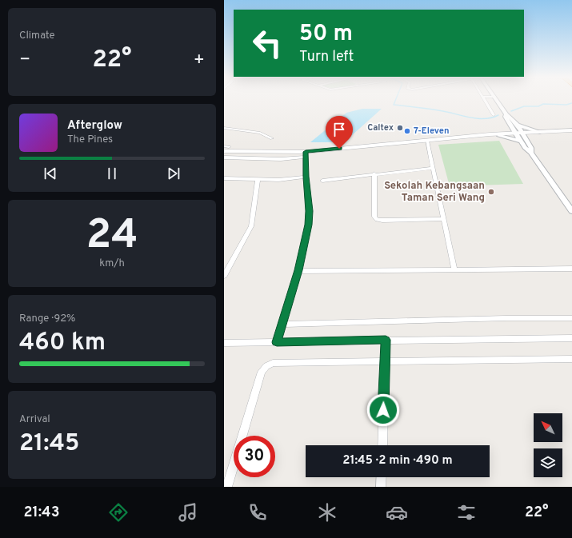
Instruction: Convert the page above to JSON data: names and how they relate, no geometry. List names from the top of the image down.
{
  "places": ["Caltex", "7-Eleven", "Sekolah Kebangsaan Taman Seri Wang"],
  "north": "top left",
  "page": {
    "tile": [
      "Climate",
      ["24", "km/h"],
      ["Range · 92%", "460 km"],
      ["Arrival", "21:45"]
    ],
    "turn": ["50 m", "Turn left"],
    "heat": ["−", "22°", "+"],
    "song": ["Afterglow", "The Pines"],
    "limit": "30",
    "trip": "21:45 · 2 min · 490 m",
    "tabs": ["21:43", "22°"]
  }
}
